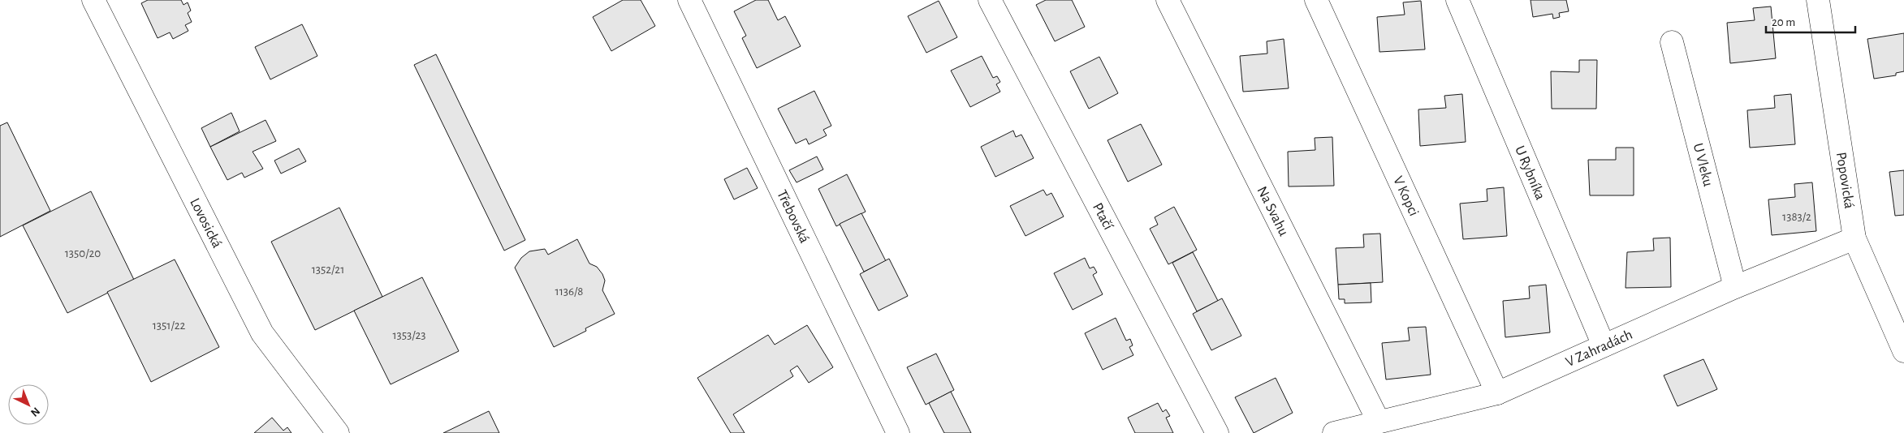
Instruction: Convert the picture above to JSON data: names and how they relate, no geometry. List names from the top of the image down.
{
  "streets": {
    "street": [
      "U Vleku",
      "U Rybníka",
      "Popovická",
      "V Kopci",
      "Na Svahu",
      "Třebovská",
      "Ptačí",
      "Lovosická",
      "V Zahradách"
    ]
  },
  "crossings": [
    ["U Vleku", "V Zahradách"],
    ["U Rybníka", "V Zahradách"],
    ["Popovická", "V Zahradách"],
    ["V Kopci", "V Zahradách"],
    ["Na Svahu", "V Zahradách"]
  ],
  "house_numbers": [
    "1383/2",
    "1350/20",
    "1352/21",
    "1136/8",
    "1351/22",
    "1353/23"
  ],
  "scale_bar": "20 m",
  "north": "bottom right"
}
